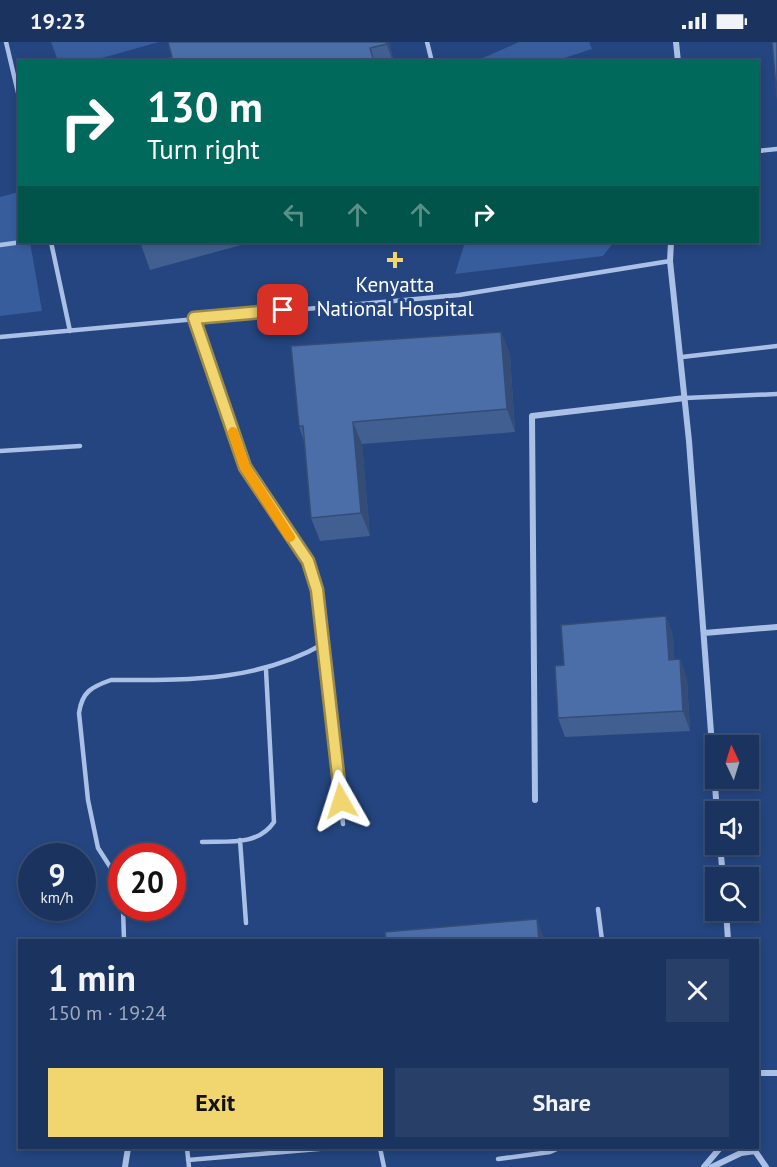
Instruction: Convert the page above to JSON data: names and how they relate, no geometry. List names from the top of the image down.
{
  "places": {
    "health": ["Kenyatta National Hospital"]
  },
  "north": "top",
  "page": {
    "status": "19:23",
    "turn": ["130 m", "Turn right"],
    "speed": "9 km/h",
    "limit": "20",
    "heading": ["1 min", "150 m · 19:24"],
    "buttons": ["Exit", "Share"]
  }
}
